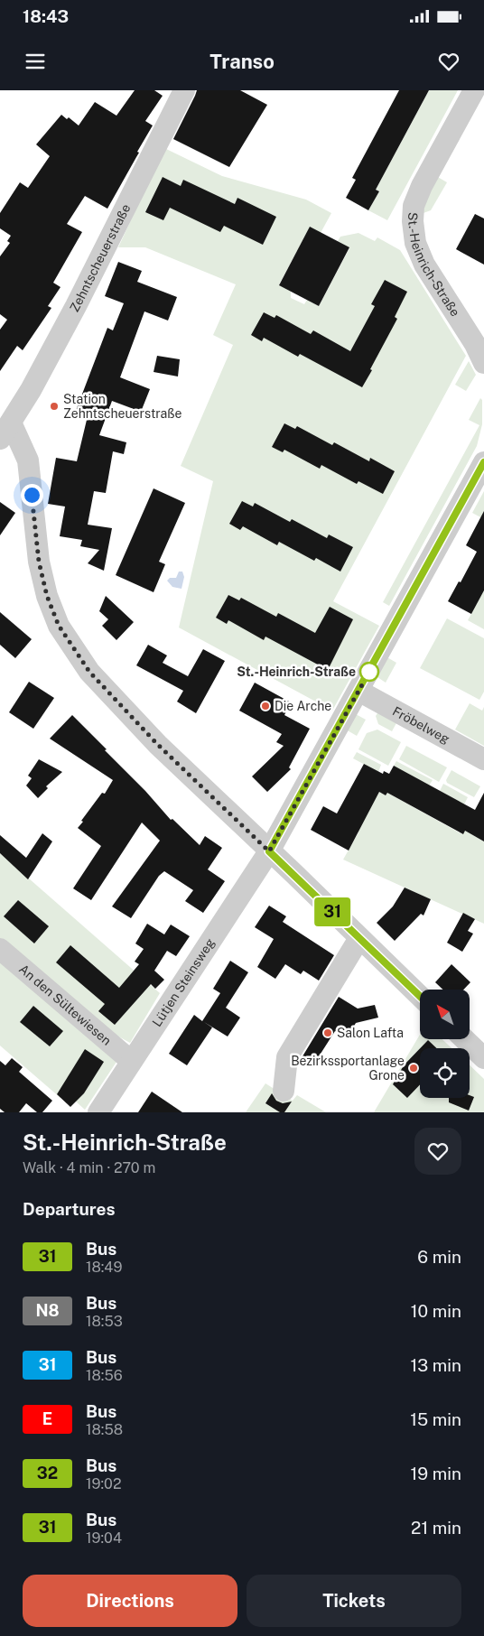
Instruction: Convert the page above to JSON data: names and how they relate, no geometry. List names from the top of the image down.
{
  "streets": {
    "street": [
      "Zehntscheuerstraße",
      "St.-Heinrich-Straße",
      "Fröbelweg",
      "Lütjen Steinsweg",
      "An den Sültewiesen"
    ]
  },
  "crossings": [
    ["Lütjen Steinsweg", "An den Sültewiesen"]
  ],
  "places": [
    "Station Zehntscheuerstraße",
    "St.-Heinrich-Straße",
    "Die Arche",
    "Salon Lafta",
    "Bezirkssportanlage Grone"
  ],
  "lines": ["bus line 31"],
  "north": "top left",
  "page": {
    "status": "18:43",
    "header": "Transo",
    "on_map": "31",
    "heading": [
      ["St.-Heinrich-Straße", "Walk · 4 min · 270 m"],
      "Departures"
    ],
    "list": [
      {
        "mark": "31",
        "name": "Bus",
        "note": "18:49",
        "value": "6 min"
      },
      {
        "mark": "N8",
        "name": "Bus",
        "note": "18:53",
        "value": "10 min"
      },
      {
        "mark": "31",
        "name": "Bus",
        "note": "18:56",
        "value": "13 min"
      },
      {
        "mark": "E",
        "name": "Bus",
        "note": "18:58",
        "value": "15 min"
      },
      {
        "mark": "32",
        "name": "Bus",
        "note": "19:02",
        "value": "19 min"
      },
      {
        "mark": "31",
        "name": "Bus",
        "note": "19:04",
        "value": "21 min"
      }
    ],
    "buttons": ["Directions", "Tickets"]
  }
}
